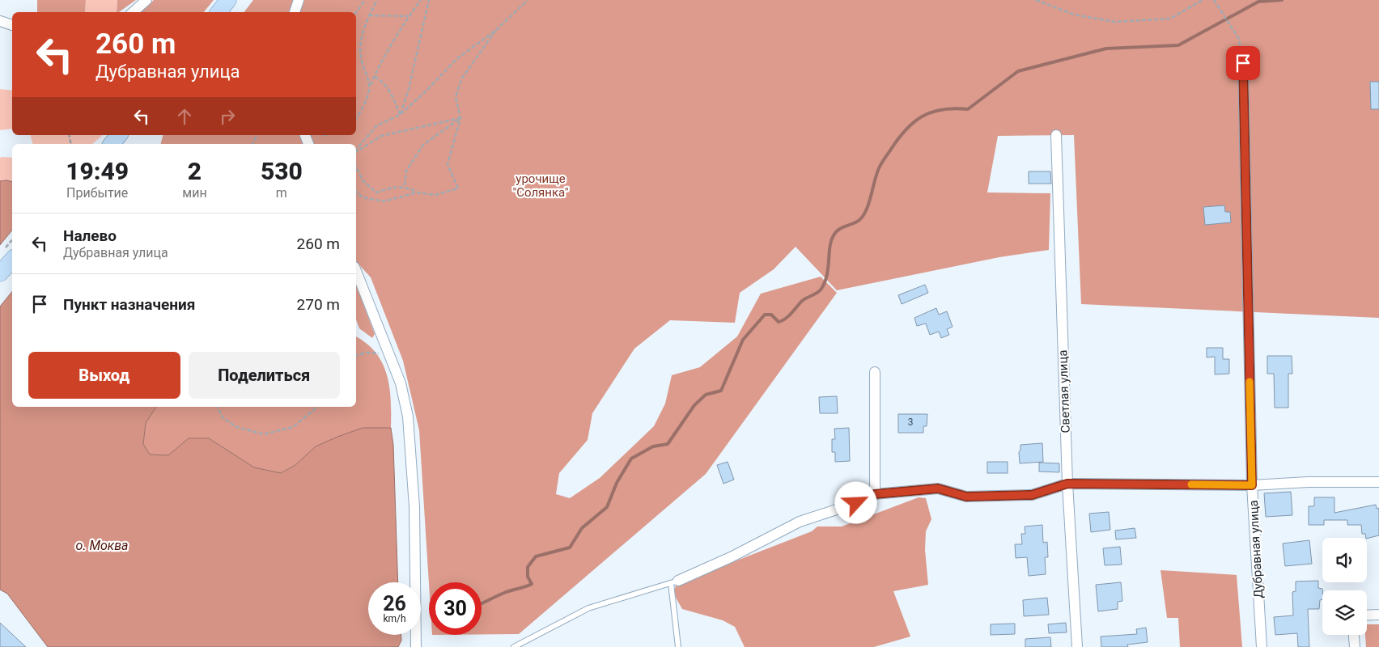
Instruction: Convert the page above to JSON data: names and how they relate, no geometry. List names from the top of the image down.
{
  "streets": {
    "street": ["Светлая улица", "Дубравная улица"]
  },
  "water": ["о. Моква"],
  "parks": ["урочище \"Солянка\""],
  "house_numbers": ["3"],
  "page": {
    "turn": ["260 m", "Дубравная улица"],
    "eta": [
      "19:49",
      "Прибытие",
      "2",
      "мин",
      "530",
      "m"
    ],
    "list": [
      {
        "name": "Налево",
        "note": "Дубравная улица",
        "value": "260 m"
      },
      {
        "name": "Пункт назначения",
        "value": "270 m"
      }
    ],
    "buttons": ["Выход", "Поделиться"],
    "speed": "26 km/h",
    "limit": "30"
  }
}
